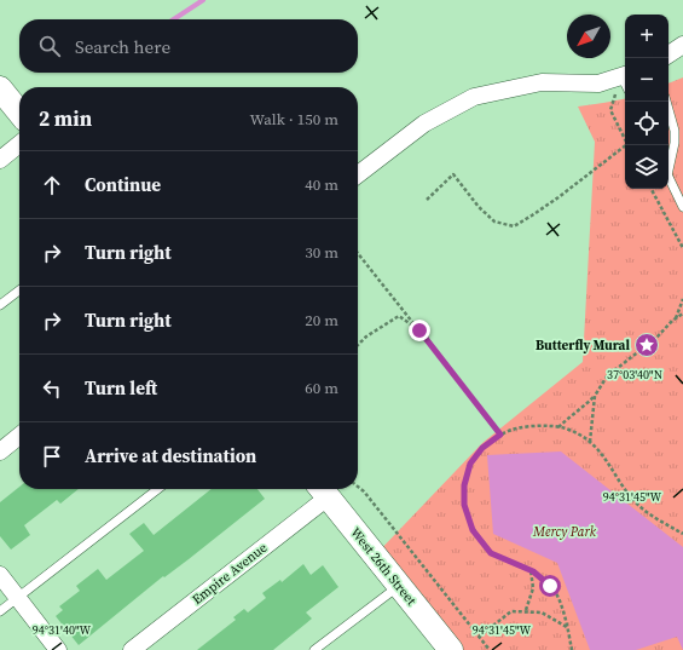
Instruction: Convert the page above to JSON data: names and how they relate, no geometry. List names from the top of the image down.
{
  "streets": {
    "main road": ["West 26th Street"],
    "street": ["Empire Avenue"]
  },
  "crossings": [
    ["West 26th Street", "Empire Avenue"]
  ],
  "parks": ["Mercy Park"],
  "places": {
    "place": ["Butterfly Mural"]
  },
  "north": "bottom left",
  "page": {
    "map_buttons": ["+", "−"],
    "search": "Search here",
    "heading": ["2 min", "Walk · 150 m"],
    "list": [
      ["Continue", "40 m"],
      ["Turn right", "30 m"],
      ["Turn right", "20 m"],
      ["Turn left", "60 m"],
      "Arrive at destination"
    ]
  },
  "coordinates": ["37°03'40\"N", "94°31'45\"W", "94°31'40\"W"]
}
